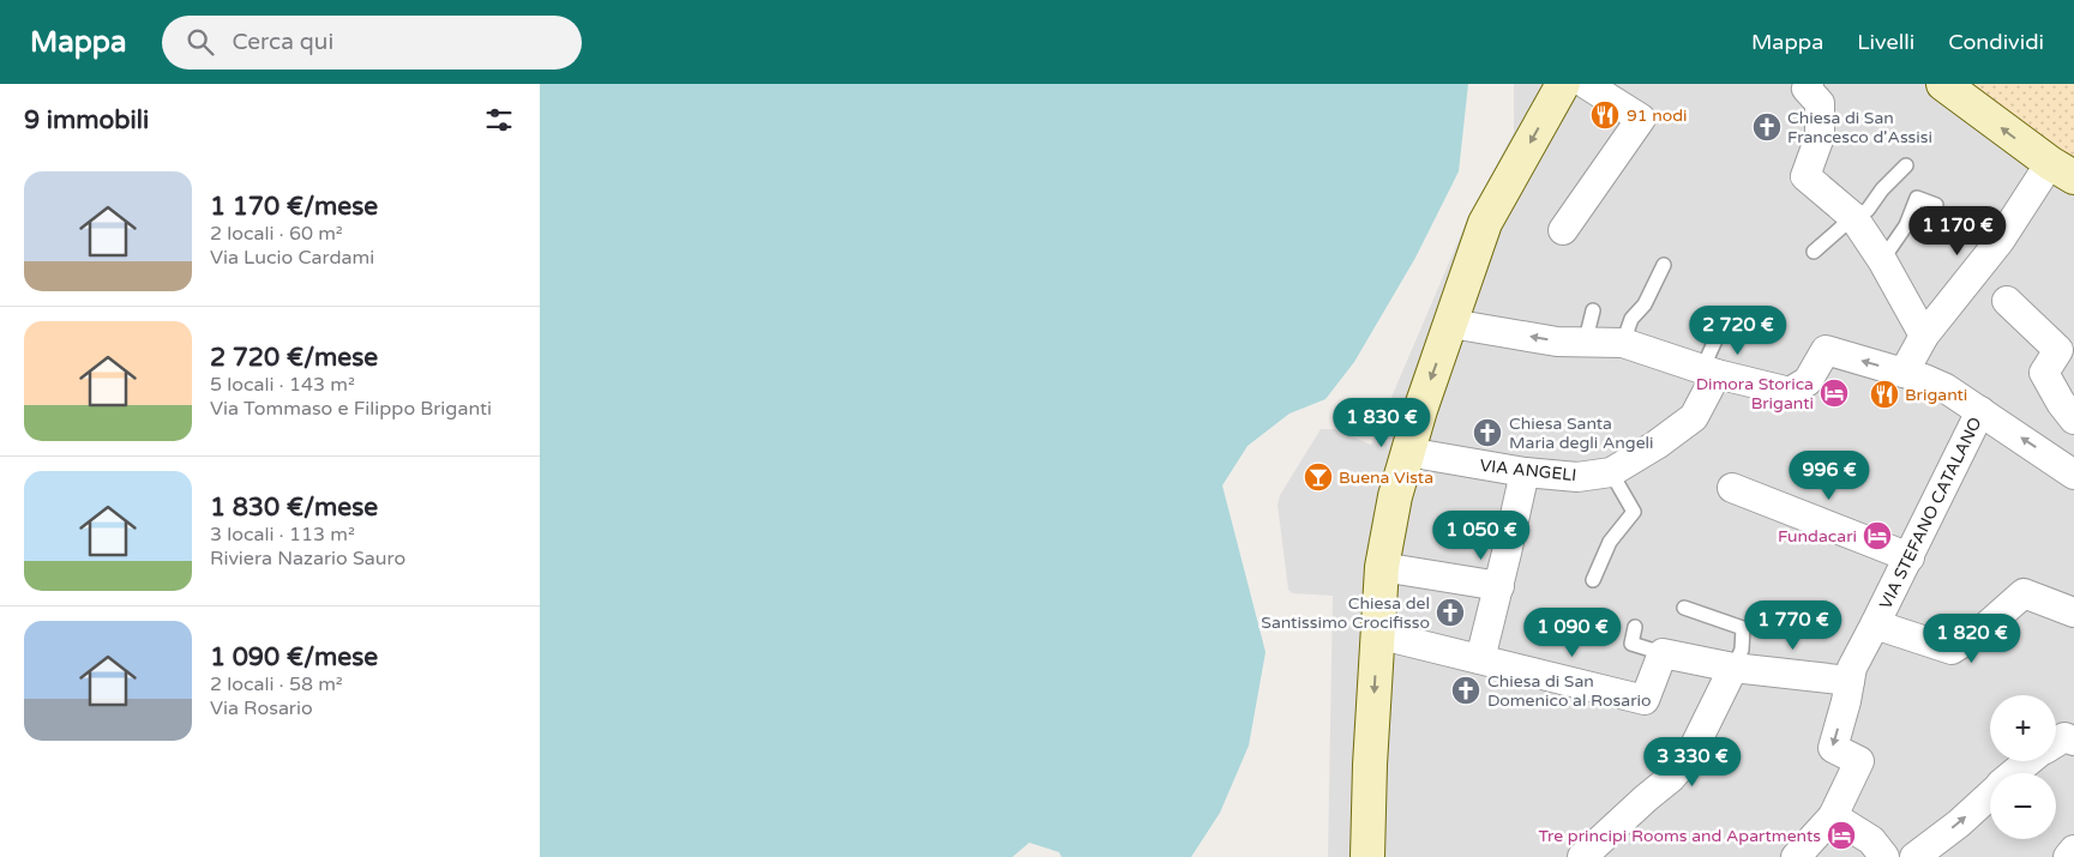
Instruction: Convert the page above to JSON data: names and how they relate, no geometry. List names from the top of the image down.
{
  "streets": {
    "street": ["VIA ANGELI", "VIA STEFANO CATALANO"]
  },
  "places": {
    "restaurant": ["91 nodi", "Briganti"],
    "church": [
      "Chiesa di San Francesco d'Assisi",
      "Chiesa Santa Maria degli Angeli",
      "Chiesa del Santissimo Crocifisso",
      "Chiesa di San Domenico al Rosario"
    ],
    "hotel": ["Dimora Storica Briganti", "Fundacari", "Tre principi Rooms and Apartments"],
    "bar": ["Buena Vista"]
  },
  "page": {
    "header": "Mappa",
    "search": "Cerca qui",
    "nav": ["Mappa", "Livelli", "Condividi"],
    "heading": "9 immobili",
    "list": [
      {
        "name": "1 170 €/mese",
        "note": "2 locali · 60 m² · Via Lucio Cardami"
      },
      {
        "name": "2 720 €/mese",
        "note": "5 locali · 143 m² · Via Tommaso e Filippo Briganti"
      },
      {
        "name": "1 830 €/mese",
        "note": "3 locali · 113 m² · Riviera Nazario Sauro"
      },
      {
        "name": "1 090 €/mese",
        "note": "2 locali · 58 m² · Via Rosario"
      }
    ],
    "price": [
      "1 170 €",
      "2 720 €",
      "1 830 €",
      "996 €",
      "1 050 €",
      "1 770 €",
      "1 090 €",
      "1 820 €",
      "3 330 €"
    ],
    "map_buttons": ["+", "−"]
  }
}
